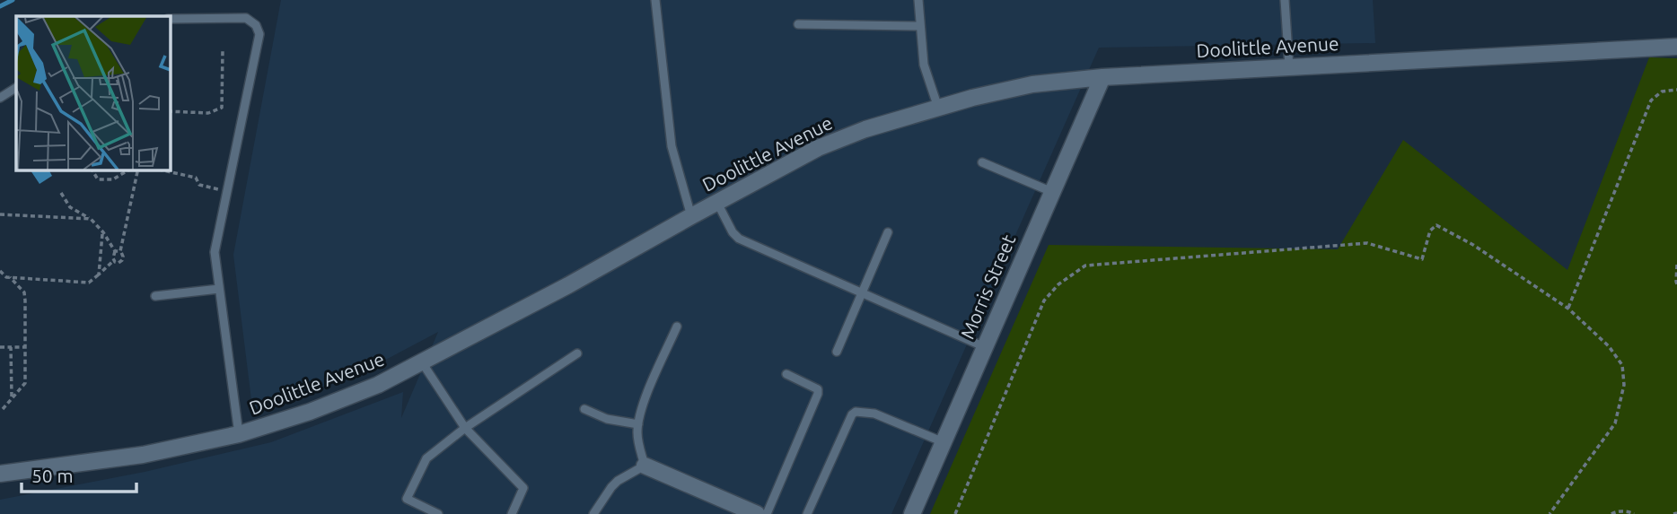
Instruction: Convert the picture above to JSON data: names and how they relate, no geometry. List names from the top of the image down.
{
  "streets": {
    "street": ["Doolittle Avenue", "Morris Street"]
  },
  "crossings": [
    ["Doolittle Avenue", "Morris Street"]
  ],
  "scale_bar": "50 m"
}
